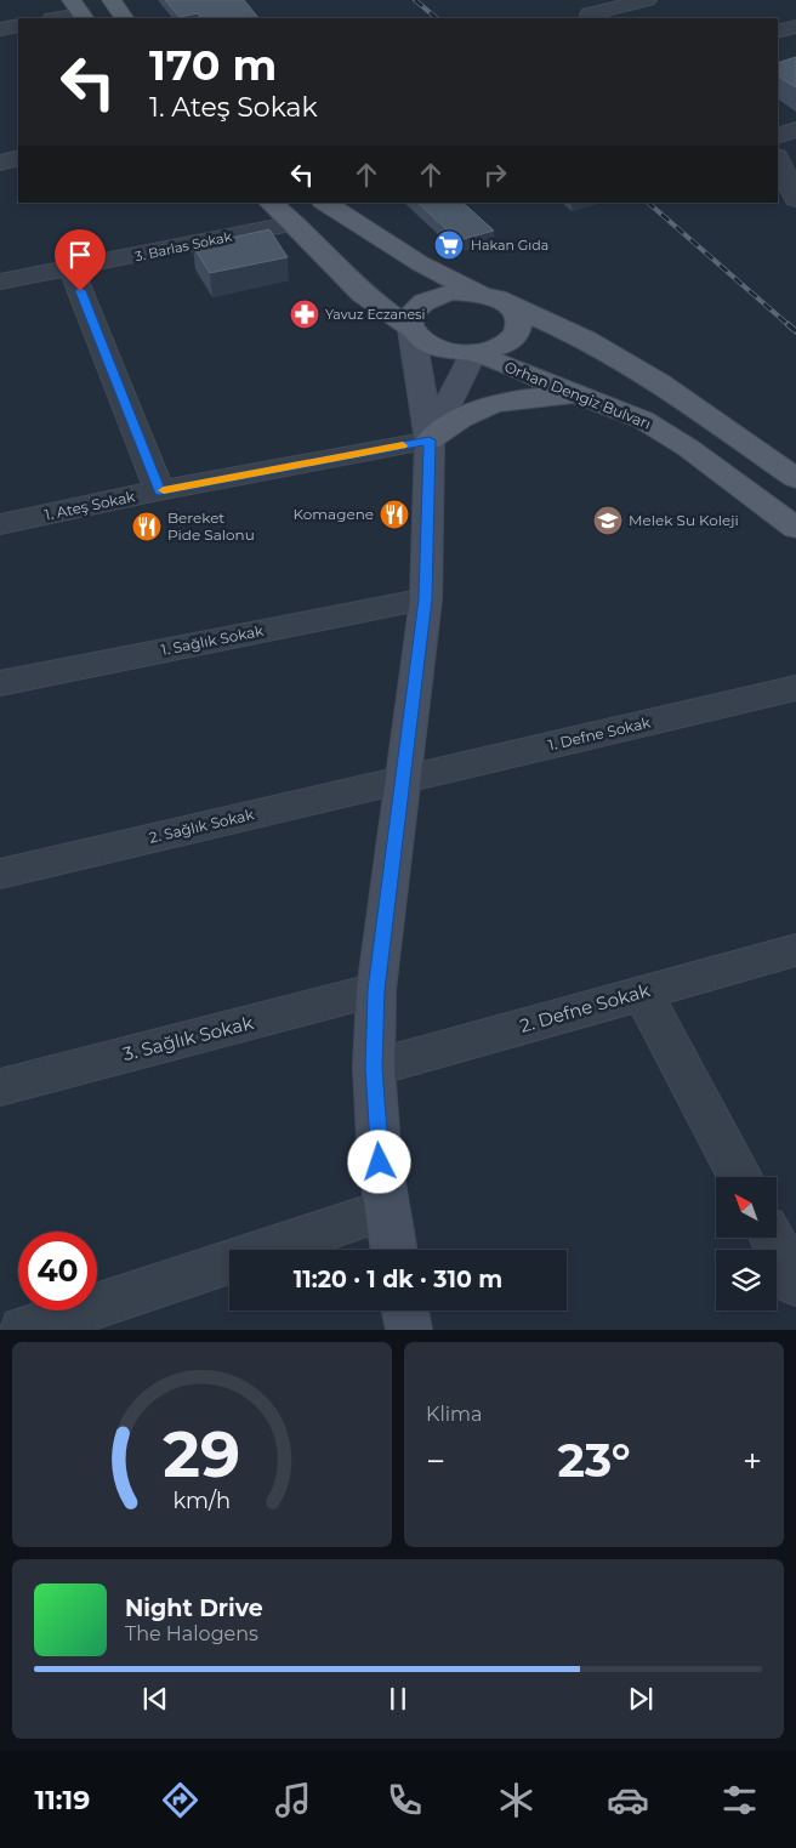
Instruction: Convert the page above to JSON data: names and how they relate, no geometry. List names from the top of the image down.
{
  "streets": {
    "main road": ["Orhan Dengiz Bulvarı"],
    "street": [
      "3. Barlas Sokak",
      "1. Ateş Sokak",
      "1. Sağlık Sokak",
      "1. Defne Sokak",
      "2. Sağlık Sokak",
      "2. Defne Sokak",
      "3. Sağlık Sokak"
    ]
  },
  "crossings": [
    ["3. Barlas Sokak", "Orhan Dengiz Bulvarı"],
    ["1. Defne Sokak", "2. Sağlık Sokak"]
  ],
  "places": {
    "supermarket": ["Hakan Gıda"],
    "pharmacy": ["Yavuz Eczanesi"],
    "restaurant": ["Komagene", "Bereket Pide Salonu"],
    "school or university": ["Melek Su Koleji"]
  },
  "north": "top left",
  "page": {
    "turn": ["170 m", "1. Ateş Sokak"],
    "limit": "40",
    "trip": "11:20 · 1 dk · 310 m",
    "tile": "Klima",
    "heat": ["−", "23°", "+"],
    "song": ["Night Drive", "The Halogens"],
    "tabs": "11:19",
    "gauge": ["29", "km/h"]
  }
}
